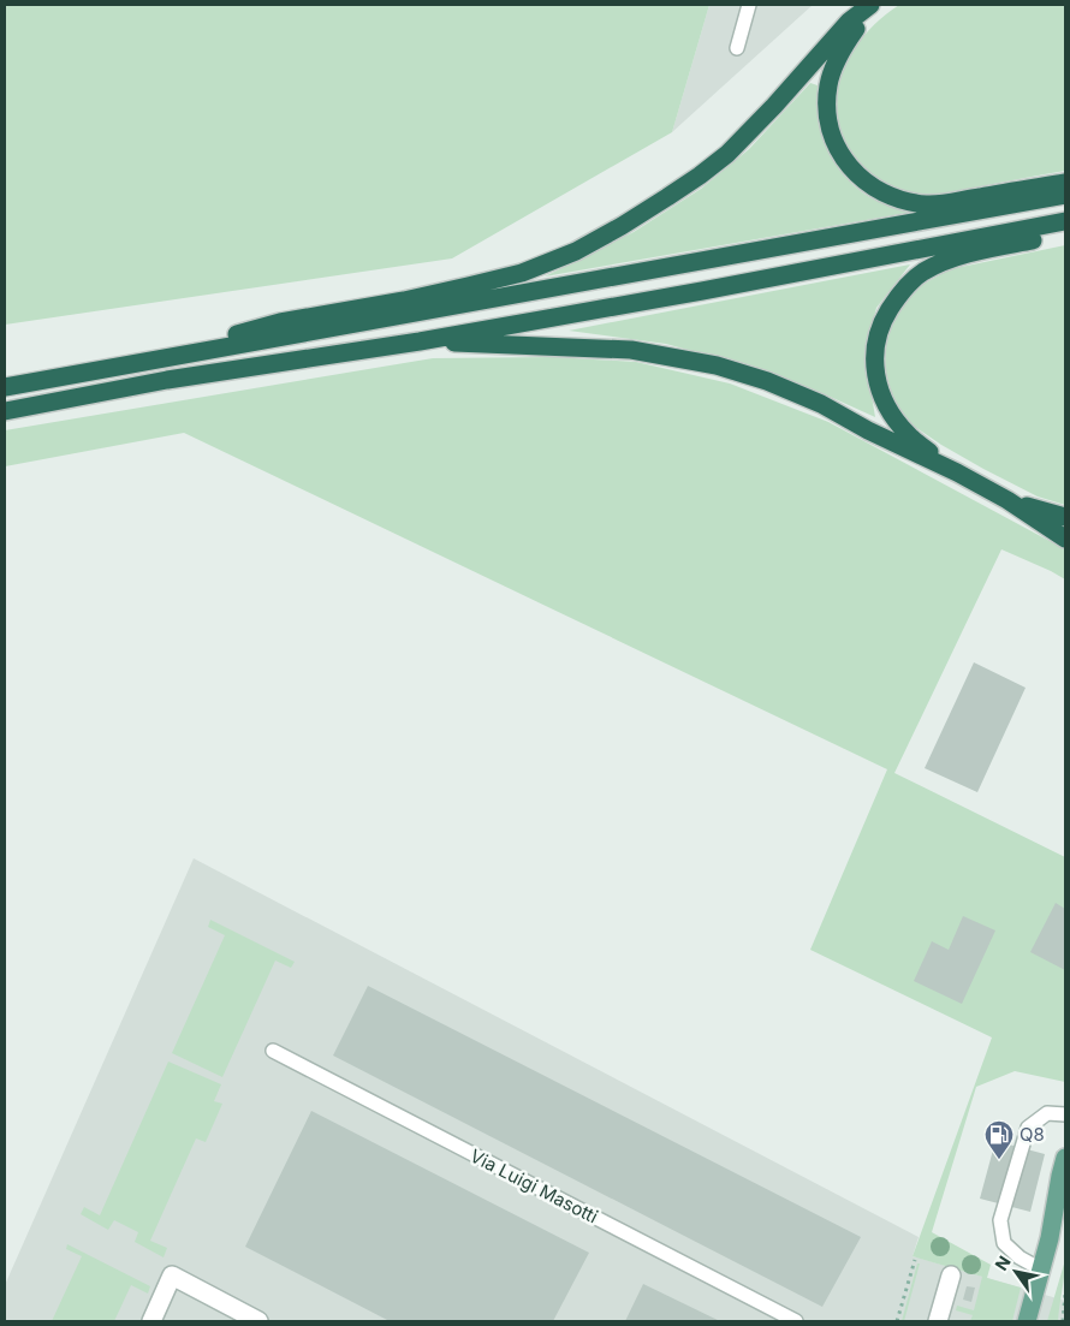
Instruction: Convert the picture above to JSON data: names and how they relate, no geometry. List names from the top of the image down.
{
  "streets": {
    "lane": ["Via Luigi Masotti"]
  },
  "places": {
    "fuel station": ["Q8"]
  },
  "north": "top left"
}
